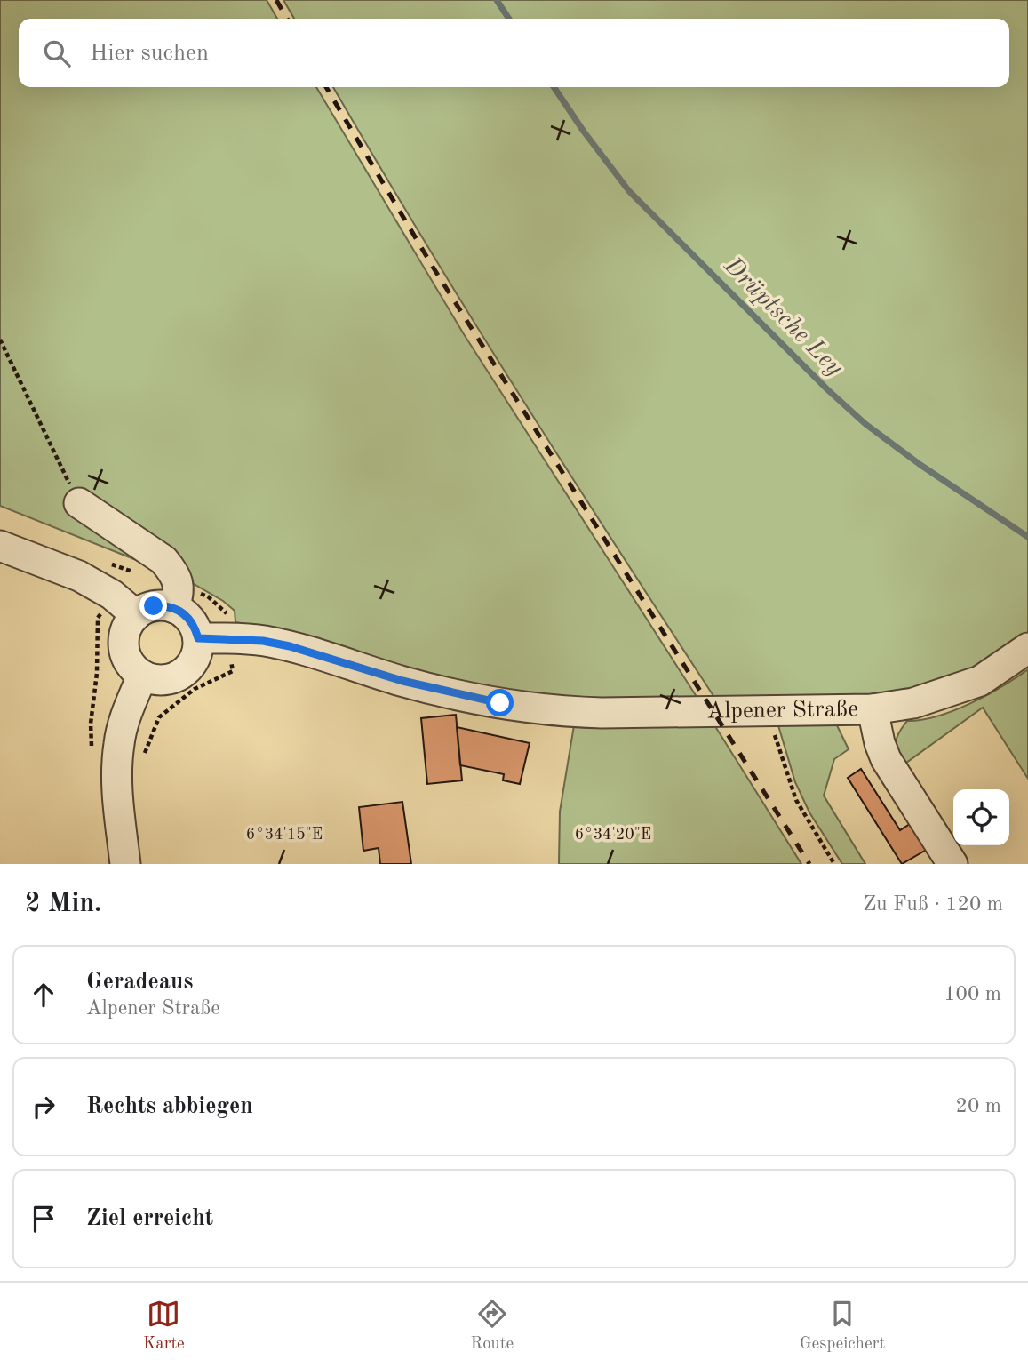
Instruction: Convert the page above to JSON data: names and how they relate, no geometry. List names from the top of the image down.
{
  "streets": {
    "street": ["Alpener Straße"]
  },
  "water": ["Drüptsche Ley"],
  "page": {
    "search": "Hier suchen",
    "heading": ["2 Min.", "Zu Fuß · 120 m"],
    "list": [
      ["Geradeaus", "Alpener Straße", "100 m"],
      ["Rechts abbiegen", "20 m"],
      "Ziel erreicht"
    ],
    "nav": ["Karte", "Route", "Gespeichert"]
  },
  "coordinates": ["6°34'15\"E", "6°34'20\"E"]
}
